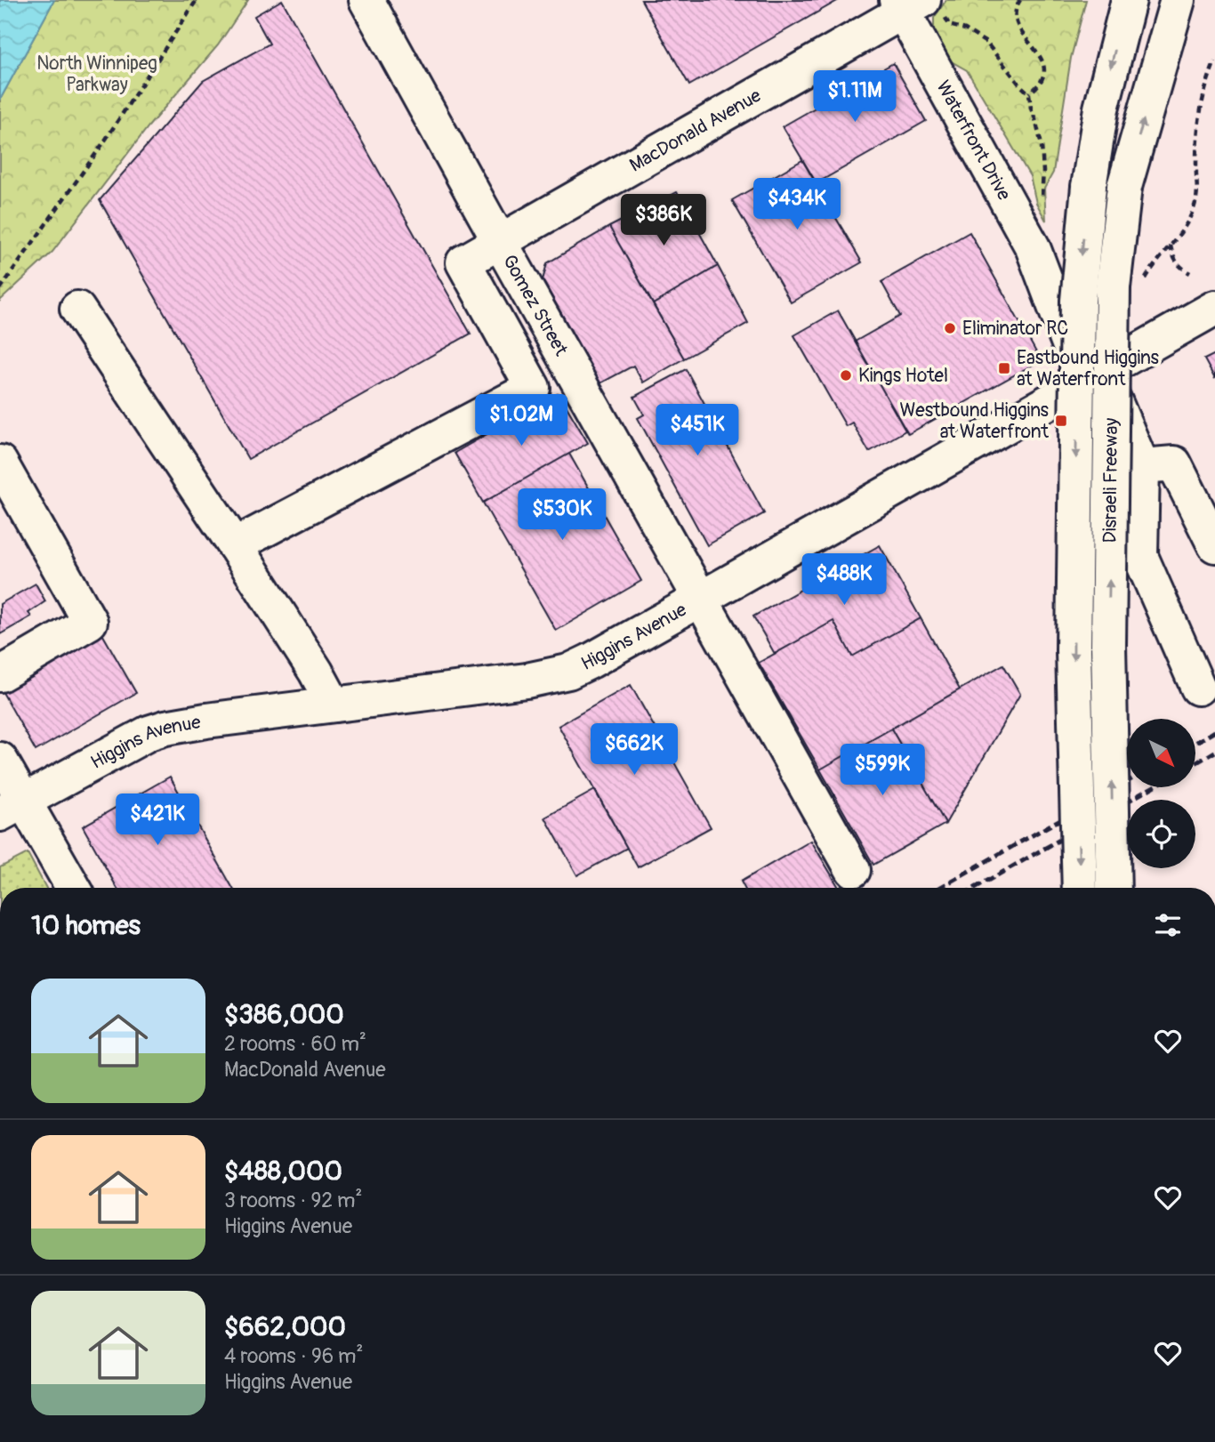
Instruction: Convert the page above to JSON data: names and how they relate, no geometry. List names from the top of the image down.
{
  "streets": {
    "main road": [
      "MacDonald Avenue",
      "Waterfront Drive",
      "Gomez Street",
      "Disraeli Freeway",
      "Higgins Avenue"
    ]
  },
  "crossings": [
    ["MacDonald Avenue", "Waterfront Drive"],
    ["MacDonald Avenue", "Gomez Street"],
    ["Waterfront Drive", "Higgins Avenue"],
    ["Gomez Street", "Higgins Avenue"]
  ],
  "parks": ["North Winnipeg Parkway"],
  "places": {
    "other": ["Eliminator RC", "Kings Hotel"],
    "transit": ["Eastbound Higgins at Waterfront", "Westbound Higgins at Waterfront"]
  },
  "north": "bottom right",
  "page": {
    "price": [
      "$1.11M",
      "$434K",
      "$386K",
      "$1.02M",
      "$451K",
      "$530K",
      "$488K",
      "$662K",
      "$599K",
      "$421K"
    ],
    "heading": "10 homes",
    "list": [
      {
        "name": "$386,000",
        "note": "2 rooms · 60 m² · MacDonald Avenue"
      },
      {
        "name": "$488,000",
        "note": "3 rooms · 92 m² · Higgins Avenue"
      },
      {
        "name": "$662,000",
        "note": "4 rooms · 96 m² · Higgins Avenue"
      }
    ]
  }
}
